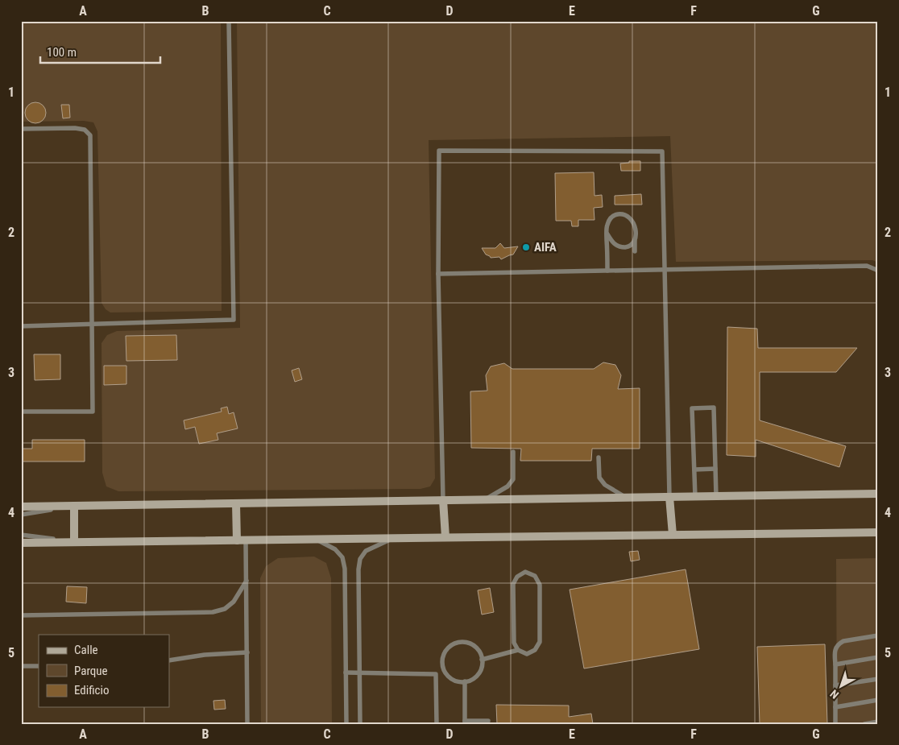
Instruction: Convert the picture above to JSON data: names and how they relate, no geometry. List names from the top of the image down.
{
  "places": ["AIFA"],
  "legend": ["Calle", "Parque", "Edificio"],
  "scale_bar": "100 m",
  "north": "bottom left",
  "grid": {
    "columns": [
      "A",
      "B",
      "C",
      "D",
      "E",
      "F",
      "G"
    ],
    "rows": [
      "1",
      "2",
      "3",
      "4",
      "5"
    ]
  }
}
